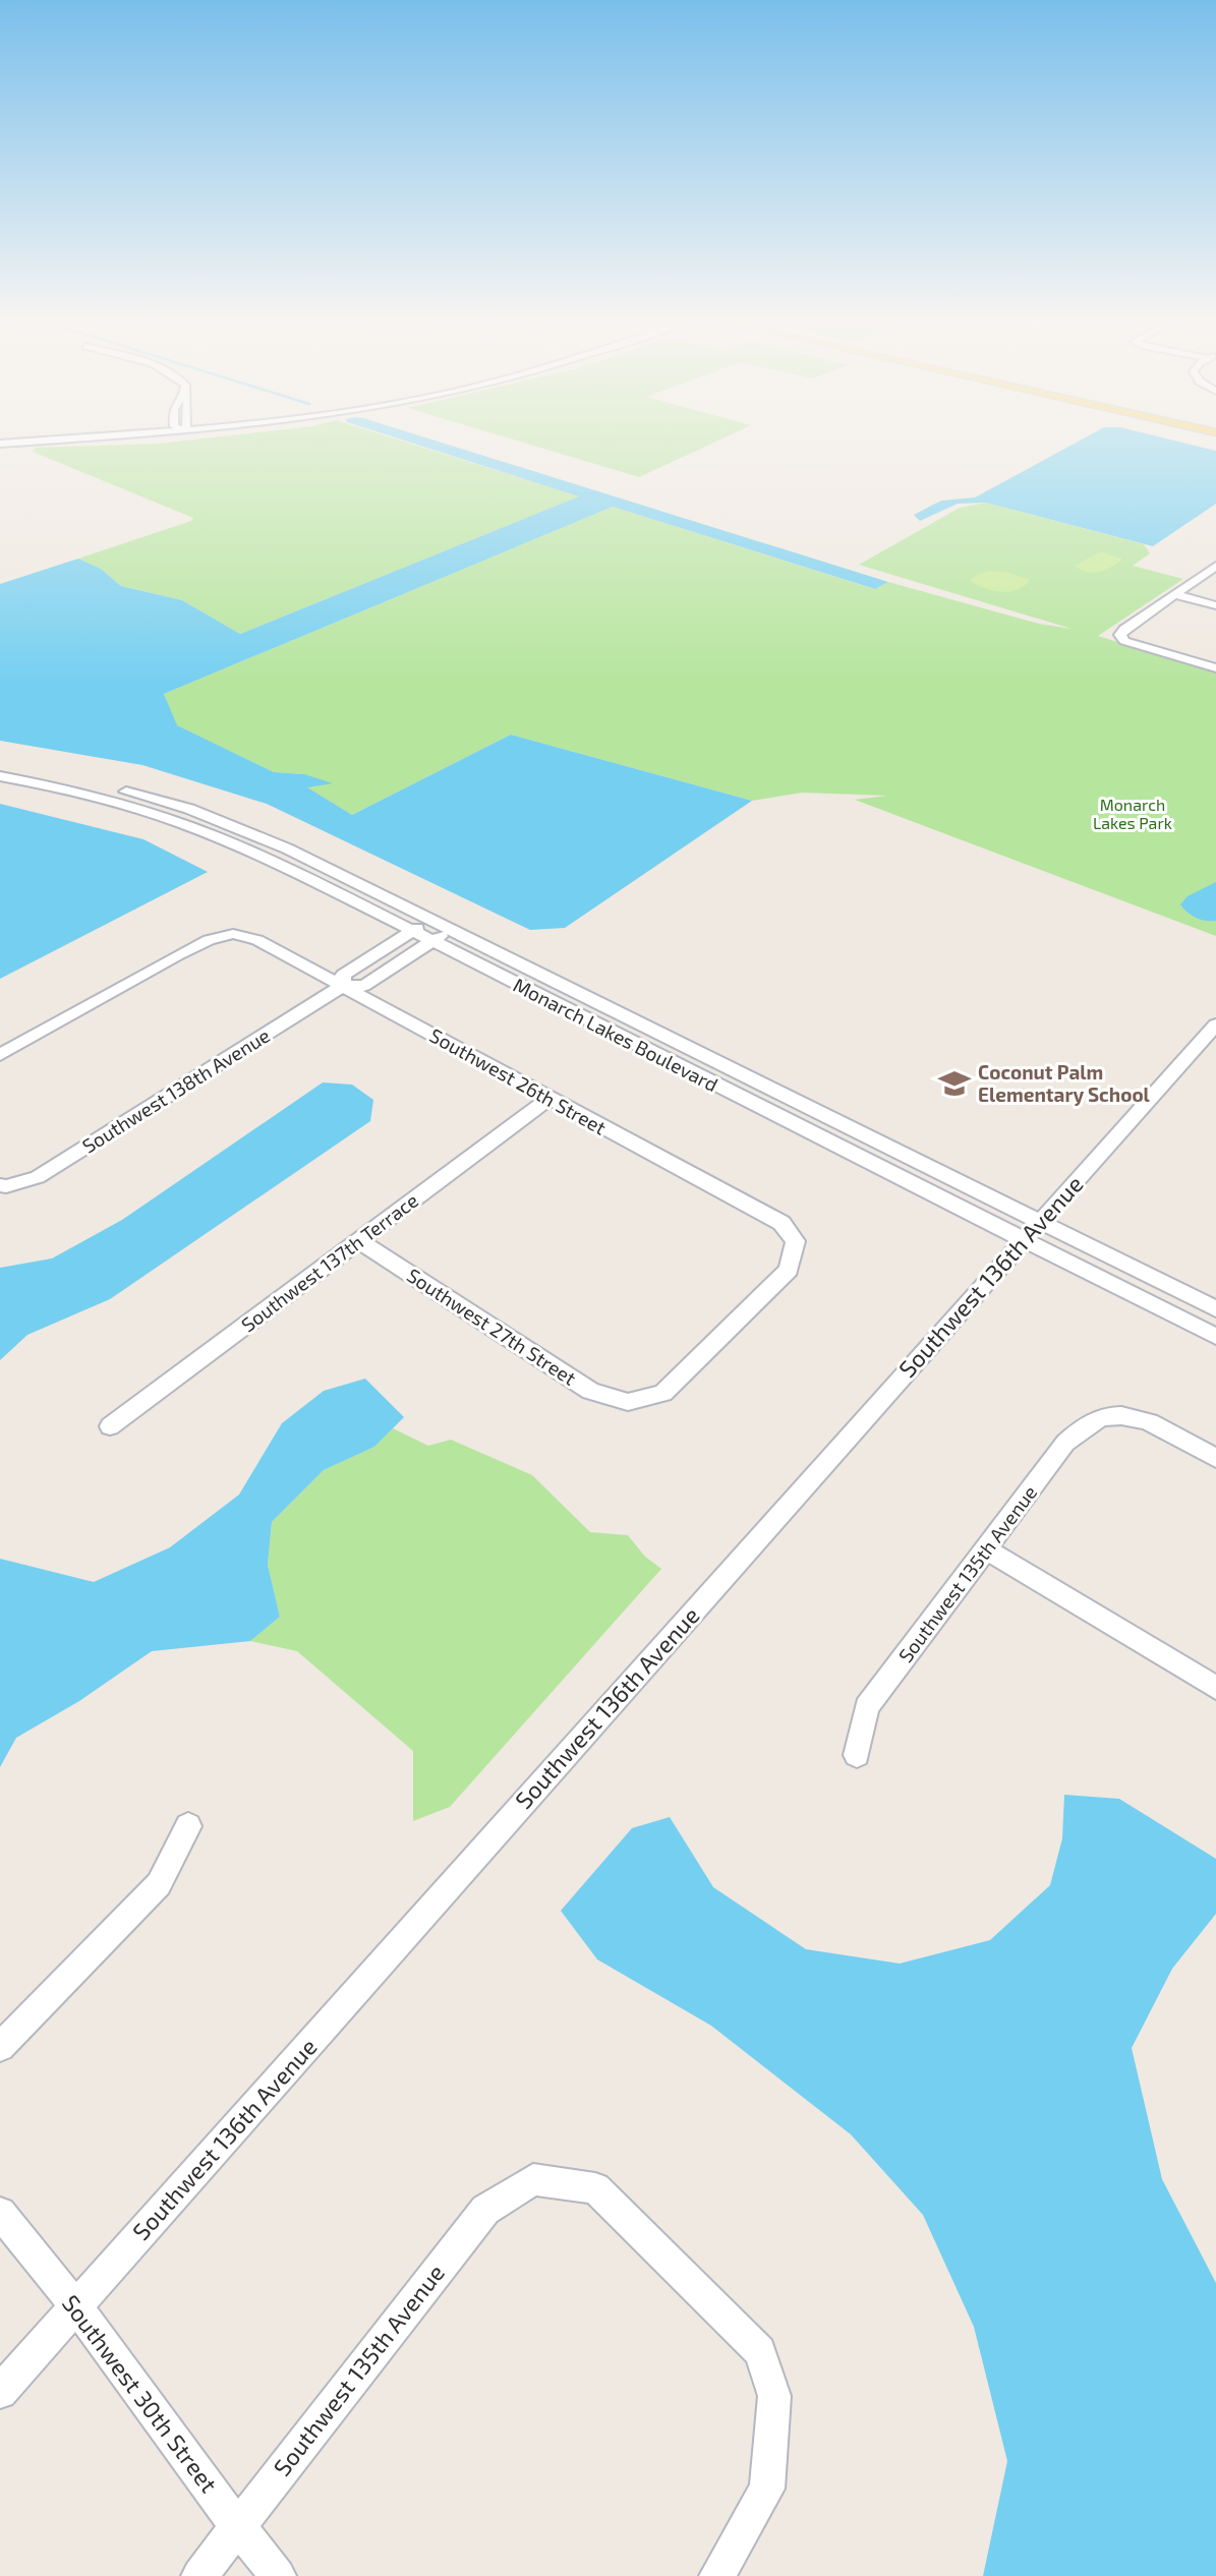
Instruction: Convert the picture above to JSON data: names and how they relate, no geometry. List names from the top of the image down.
{
  "streets": {
    "street": [
      "Monarch Lakes Boulevard",
      "Southwest 26th Street",
      "Southwest 138th Avenue",
      "Southwest 137th Terrace",
      "Southwest 136th Avenue",
      "Southwest 27th Street",
      "Southwest 135th Avenue",
      "Southwest 30th Street"
    ]
  },
  "crossings": [
    ["Monarch Lakes Boulevard", "Southwest 138th Avenue"],
    ["Monarch Lakes Boulevard", "Southwest 136th Avenue"],
    ["Southwest 26th Street", "Southwest 138th Avenue"],
    ["Southwest 26th Street", "Southwest 137th Terrace"],
    ["Southwest 26th Street", "Southwest 27th Street"],
    ["Southwest 137th Terrace", "Southwest 27th Street"],
    ["Southwest 136th Avenue", "Southwest 30th Street"],
    ["Southwest 135th Avenue", "Southwest 30th Street"]
  ],
  "parks": ["Monarch Lakes Park"],
  "places": {
    "school or university": ["Coconut Palm Elementary School"]
  }
}
